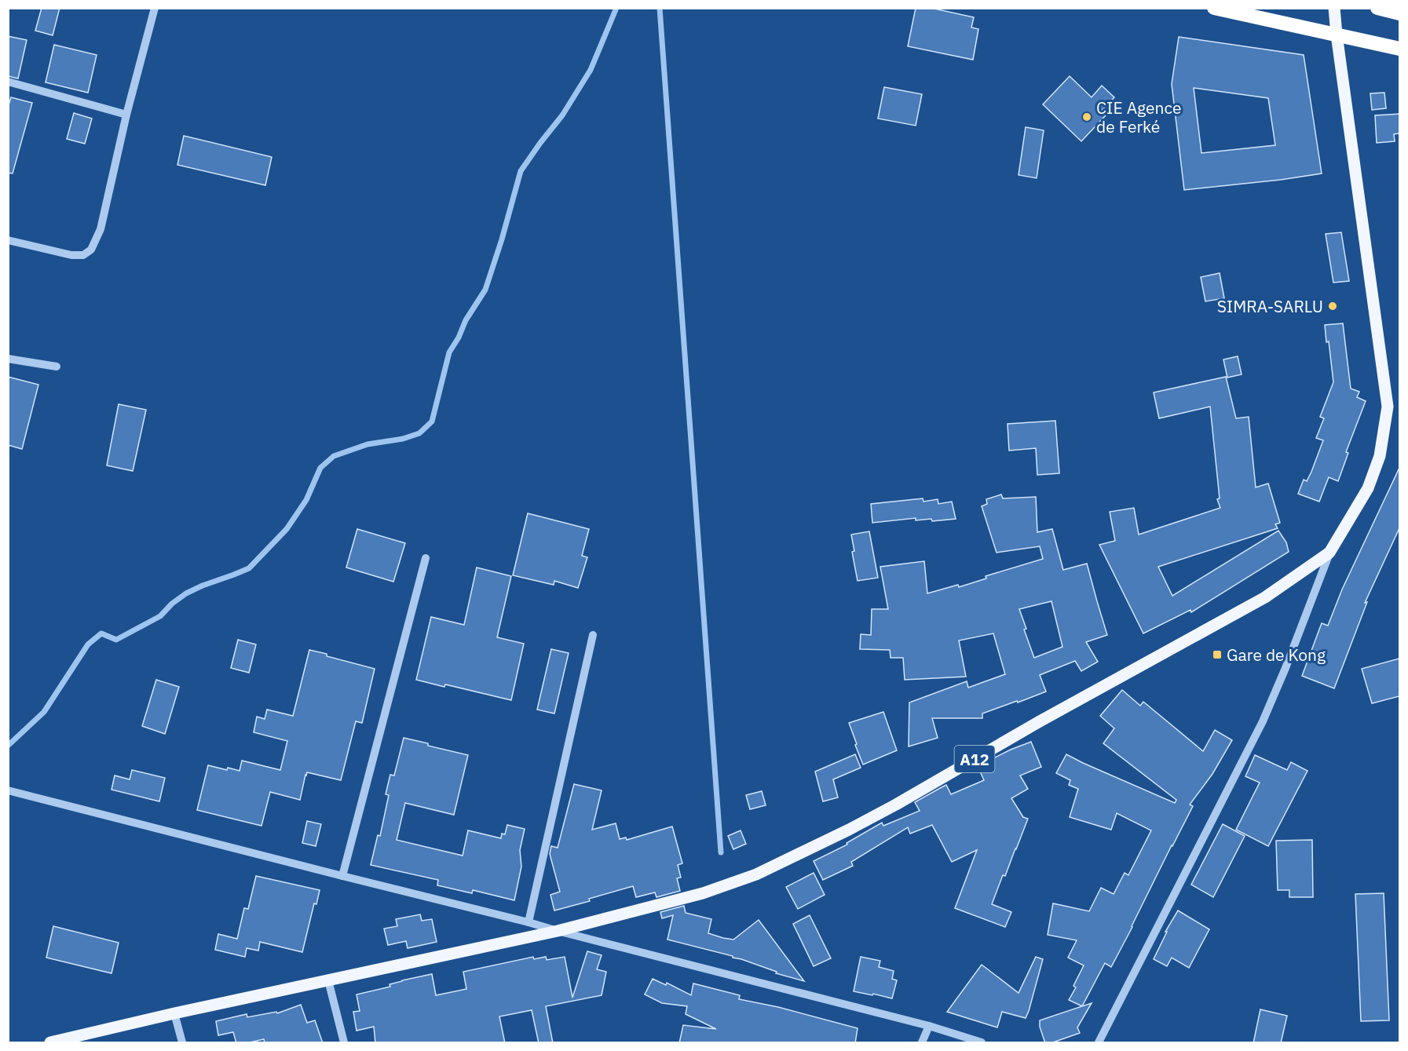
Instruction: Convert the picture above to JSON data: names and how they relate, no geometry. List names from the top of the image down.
{
  "streets": {
    "main road": ["A12"]
  },
  "places": {
    "other": ["CIE Agence de Ferké", "SIMRA-SARLU"],
    "transit": ["Gare de Kong"]
  }
}
